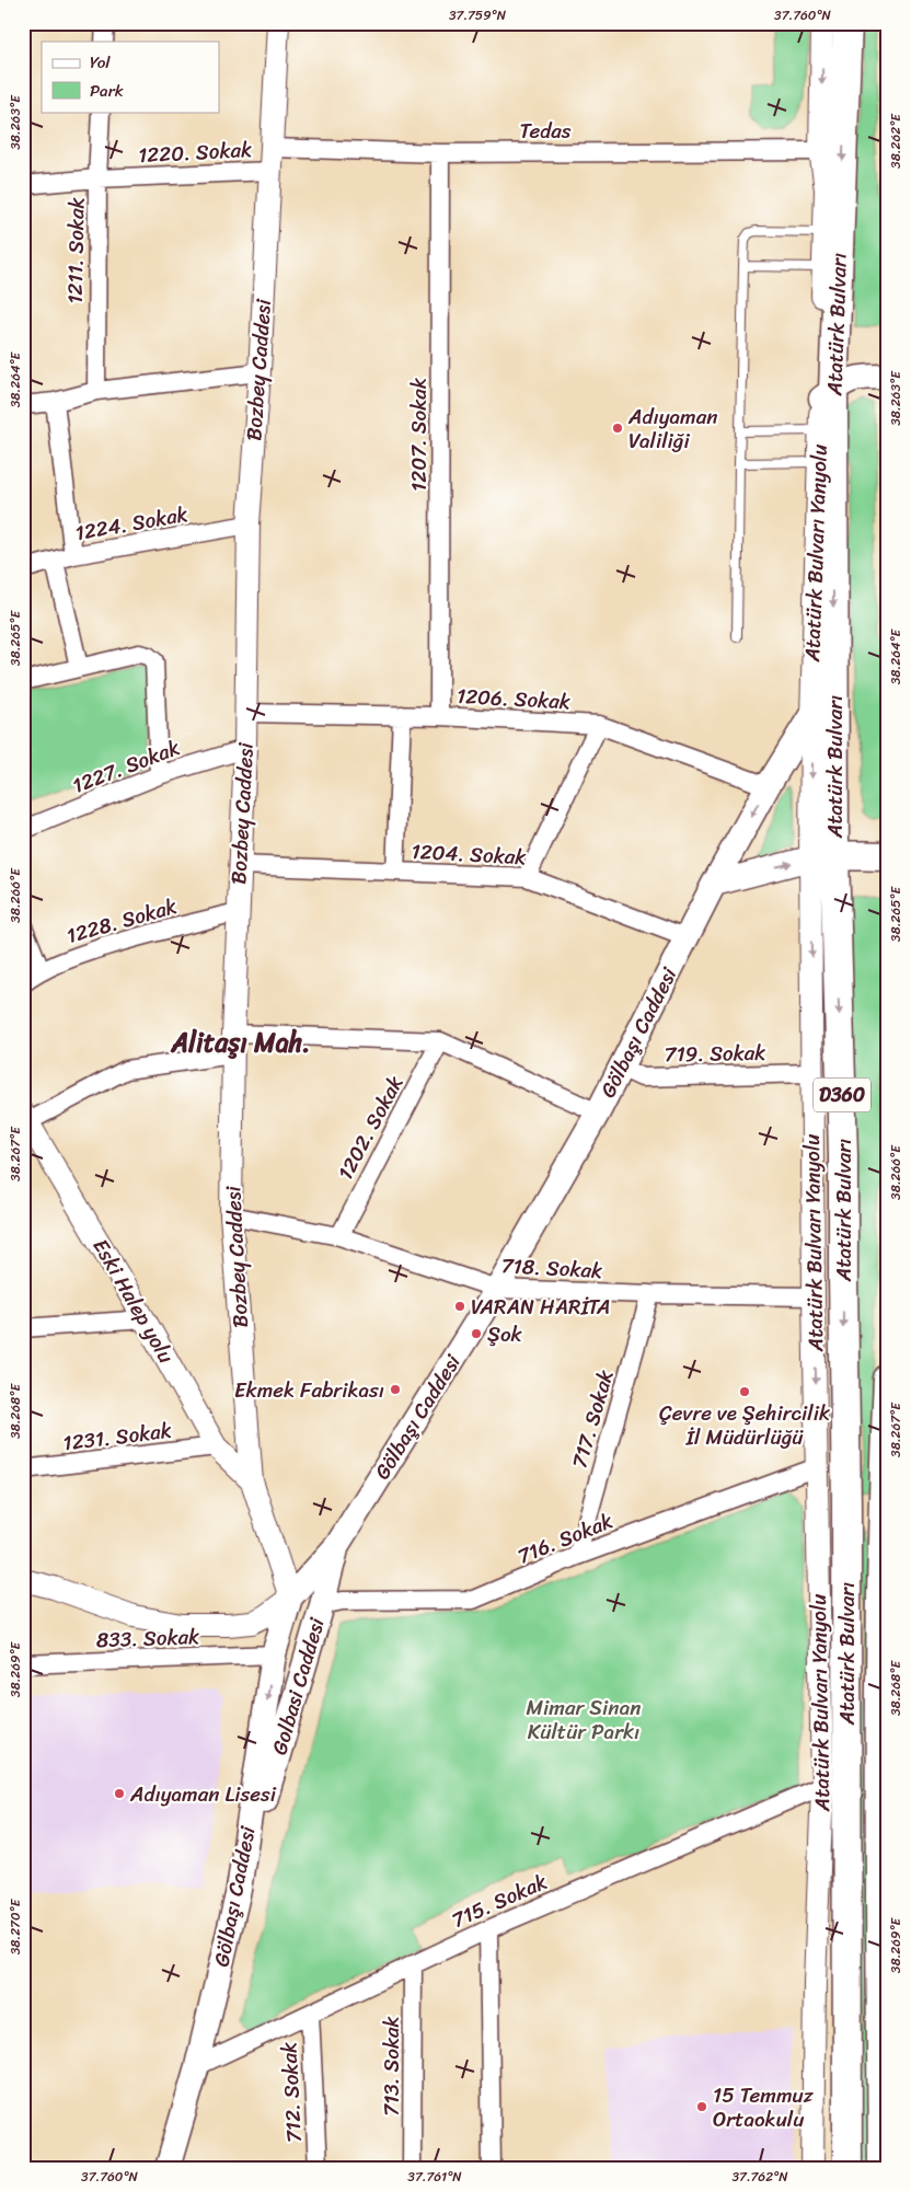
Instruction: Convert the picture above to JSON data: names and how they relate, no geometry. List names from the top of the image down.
{
  "streets": {
    "highway": ["Atatürk Bulvarı", "D360"],
    "main road": ["Gölbaşı Caddesi", "Golbasi Caddesi"],
    "street": [
      "Tedas",
      "1220. Sokak",
      "1211. Sokak",
      "Bozbey Caddesi",
      "1207. Sokak",
      "1224. Sokak",
      "Atatürk Bulvarı Yanyolu",
      "1206. Sokak",
      "1227. Sokak",
      "1204. Sokak",
      "1228. Sokak",
      "719. Sokak",
      "1202. Sokak",
      "718. Sokak",
      "Eski Halep yolu",
      "717. Sokak",
      "1231. Sokak",
      "716. Sokak",
      "833. Sokak",
      "715. Sokak",
      "713. Sokak",
      "712. Sokak"
    ]
  },
  "crossings": [
    ["Tedas", "Bozbey Caddesi"],
    ["Tedas", "1207. Sokak"],
    ["Tedas", "Atatürk Bulvarı Yanyolu"],
    ["1220. Sokak", "1211. Sokak"],
    ["1220. Sokak", "Bozbey Caddesi"],
    ["Atatürk Bulvarı", "Atatürk Bulvarı Yanyolu"],
    ["Bozbey Caddesi", "1224. Sokak"],
    ["Bozbey Caddesi", "1206. Sokak"],
    ["Bozbey Caddesi", "1227. Sokak"],
    ["Bozbey Caddesi", "1204. Sokak"],
    ["Bozbey Caddesi", "1228. Sokak"],
    ["Bozbey Caddesi", "Gölbaşı Caddesi"],
    ["Bozbey Caddesi", "718. Sokak"],
    ["Bozbey Caddesi", "Eski Halep yolu"],
    ["1207. Sokak", "1206. Sokak"],
    ["Atatürk Bulvarı Yanyolu", "Gölbaşı Caddesi"],
    ["Atatürk Bulvarı Yanyolu", "719. Sokak"],
    ["Atatürk Bulvarı Yanyolu", "718. Sokak"],
    ["Atatürk Bulvarı Yanyolu", "716. Sokak"],
    ["Atatürk Bulvarı Yanyolu", "715. Sokak"],
    ["1206. Sokak", "Gölbaşı Caddesi"],
    ["1204. Sokak", "Gölbaşı Caddesi"],
    ["Gölbaşı Caddesi", "719. Sokak"],
    ["Gölbaşı Caddesi", "718. Sokak"],
    ["Gölbaşı Caddesi", "833. Sokak"],
    ["Gölbaşı Caddesi", "Golbasi Caddesi"],
    ["Gölbaşı Caddesi", "715. Sokak"],
    ["1202. Sokak", "718. Sokak"],
    ["718. Sokak", "717. Sokak"],
    ["Eski Halep yolu", "1231. Sokak"],
    ["717. Sokak", "716. Sokak"],
    ["716. Sokak", "Golbasi Caddesi"],
    ["715. Sokak", "713. Sokak"],
    ["715. Sokak", "712. Sokak"]
  ],
  "districts": ["Alitaşı Mah."],
  "parks": ["Mimar Sinan Kültür Parkı"],
  "places": [
    "Adıyaman Valiliği",
    "VARAN HARİTA",
    "Şok",
    "Ekmek Fabrikası",
    "Çevre ve Şehircilik İl Müdürlüğü",
    "Adıyaman Lisesi",
    "15 Temmuz Ortaokulu"
  ],
  "legend": ["Yol", "Park"],
  "coordinates": [
    "37.759°N",
    "37.760°N",
    "38.263°E",
    "38.262°E",
    "38.264°E",
    "38.265°E",
    "38.266°E",
    "38.267°E",
    "38.268°E",
    "38.269°E",
    "38.270°E",
    "37.761°N",
    "37.762°N"
  ]
}
